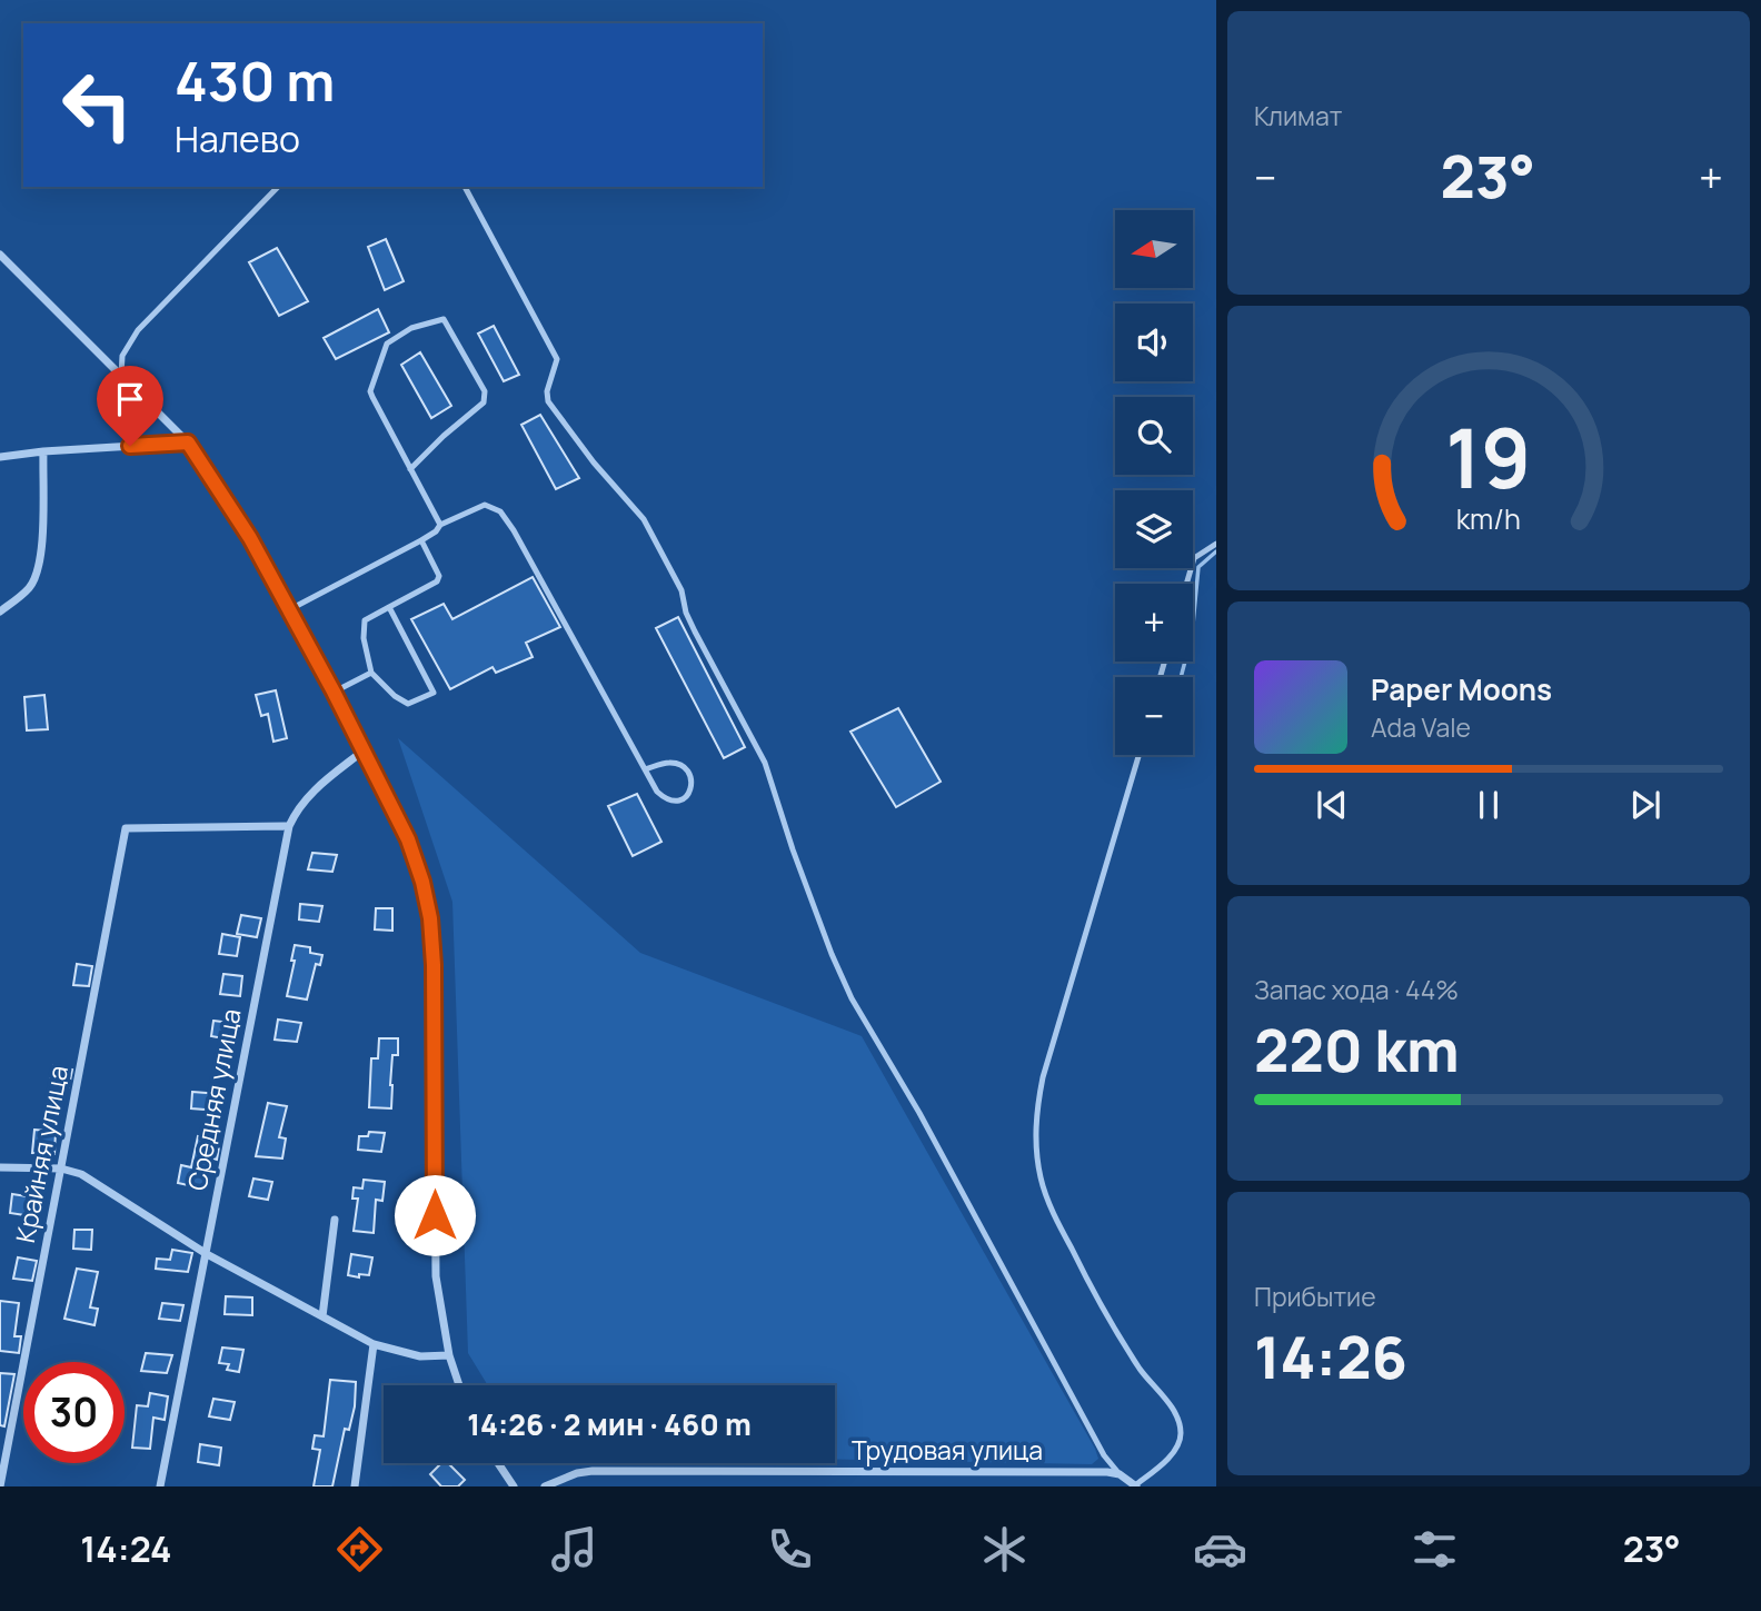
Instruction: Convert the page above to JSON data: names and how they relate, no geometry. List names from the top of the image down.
{
  "streets": {
    "street": ["Средняя улица", "Крайняя улица", "Трудовая улица"]
  },
  "crossings": [
    ["Средняя улица", "Крайняя улица"]
  ],
  "north": "left",
  "page": {
    "tile": [
      "Климат",
      ["Запас хода · 44%", "220 km"],
      ["Прибытие", "14:26"]
    ],
    "turn": ["430 m", "Налево"],
    "heat": ["−", "23°", "+"],
    "map_buttons": ["+", "−"],
    "song": ["Paper Moons", "Ada Vale"],
    "limit": "30",
    "trip": "14:26 · 2 мин · 460 m",
    "tabs": ["14:24", "23°"],
    "gauge": ["19", "km/h"]
  }
}
